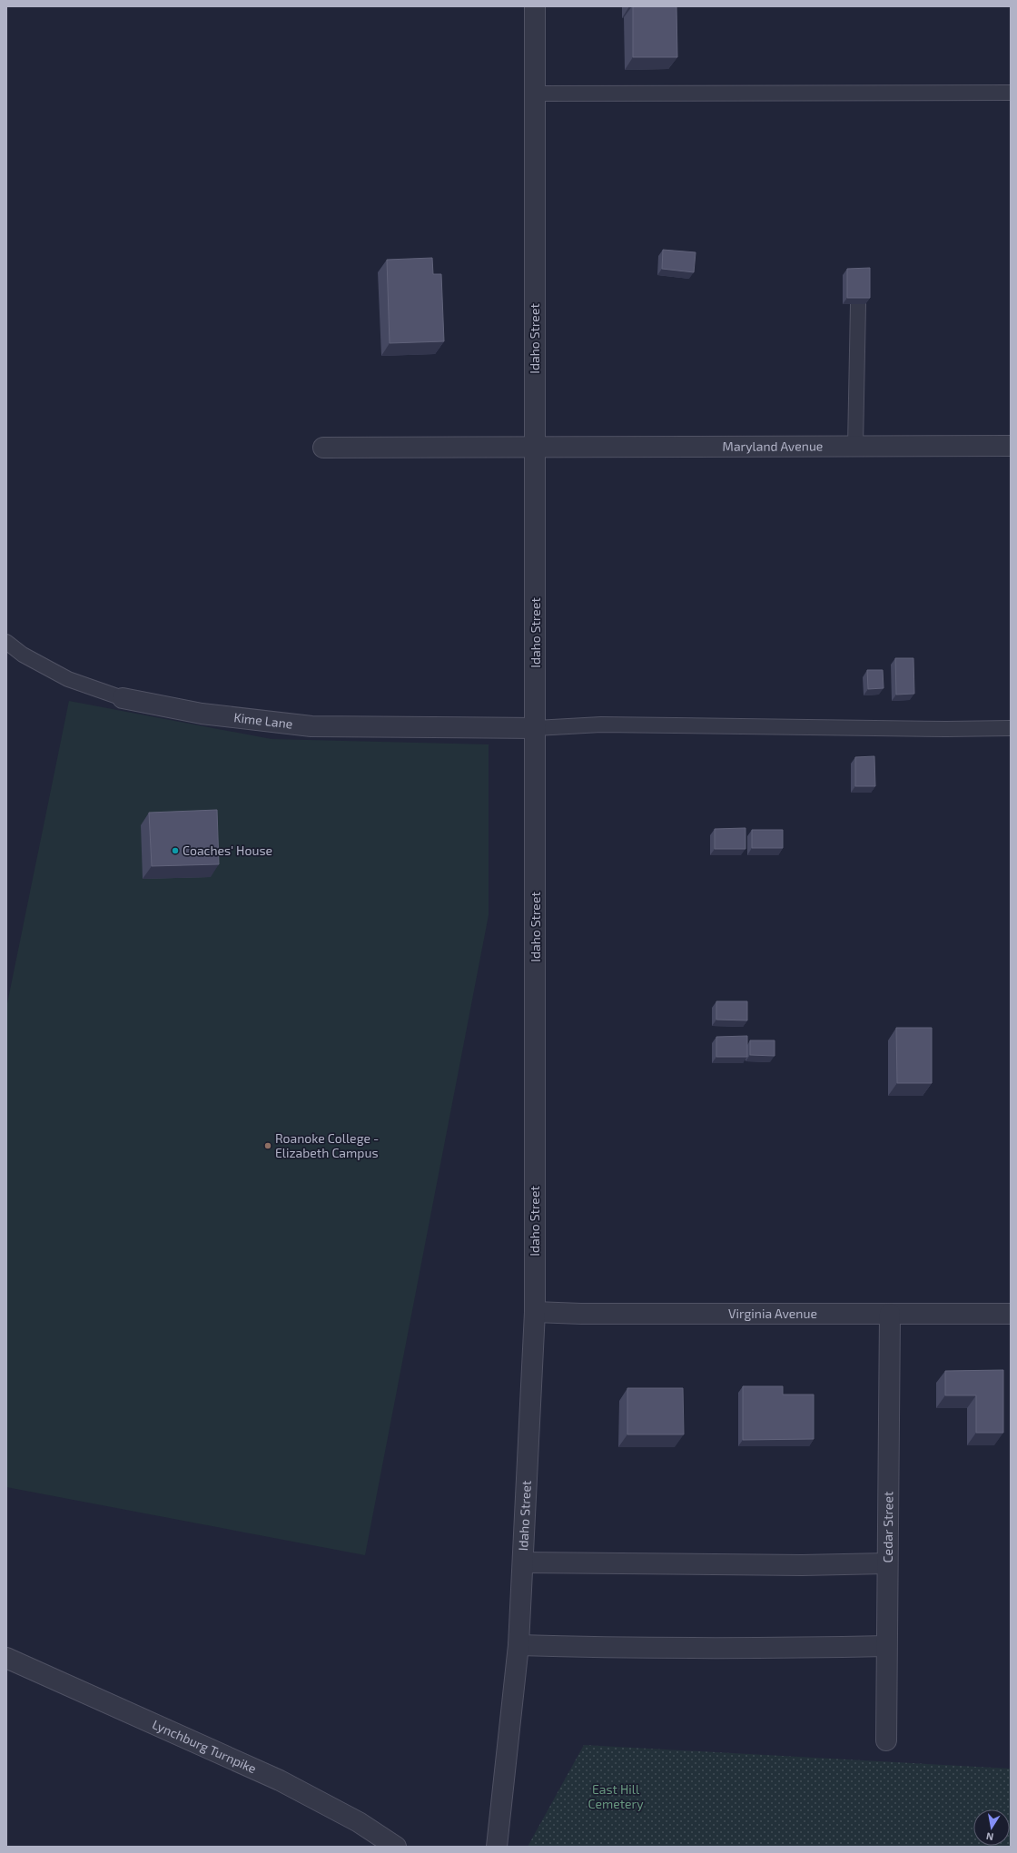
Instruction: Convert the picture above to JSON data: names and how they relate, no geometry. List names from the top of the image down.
{
  "streets": {
    "street": [
      "Idaho Street",
      "Maryland Avenue",
      "Kime Lane",
      "Virginia Avenue",
      "Cedar Street",
      "Lynchburg Turnpike"
    ]
  },
  "crossings": [
    ["Idaho Street", "Maryland Avenue"],
    ["Idaho Street", "Kime Lane"],
    ["Idaho Street", "Virginia Avenue"],
    ["Virginia Avenue", "Cedar Street"]
  ],
  "parks": ["East Hill Cemetery"],
  "places": ["Coaches' House", "Roanoke College - Elizabeth Campus"],
  "north": "bottom"
}
